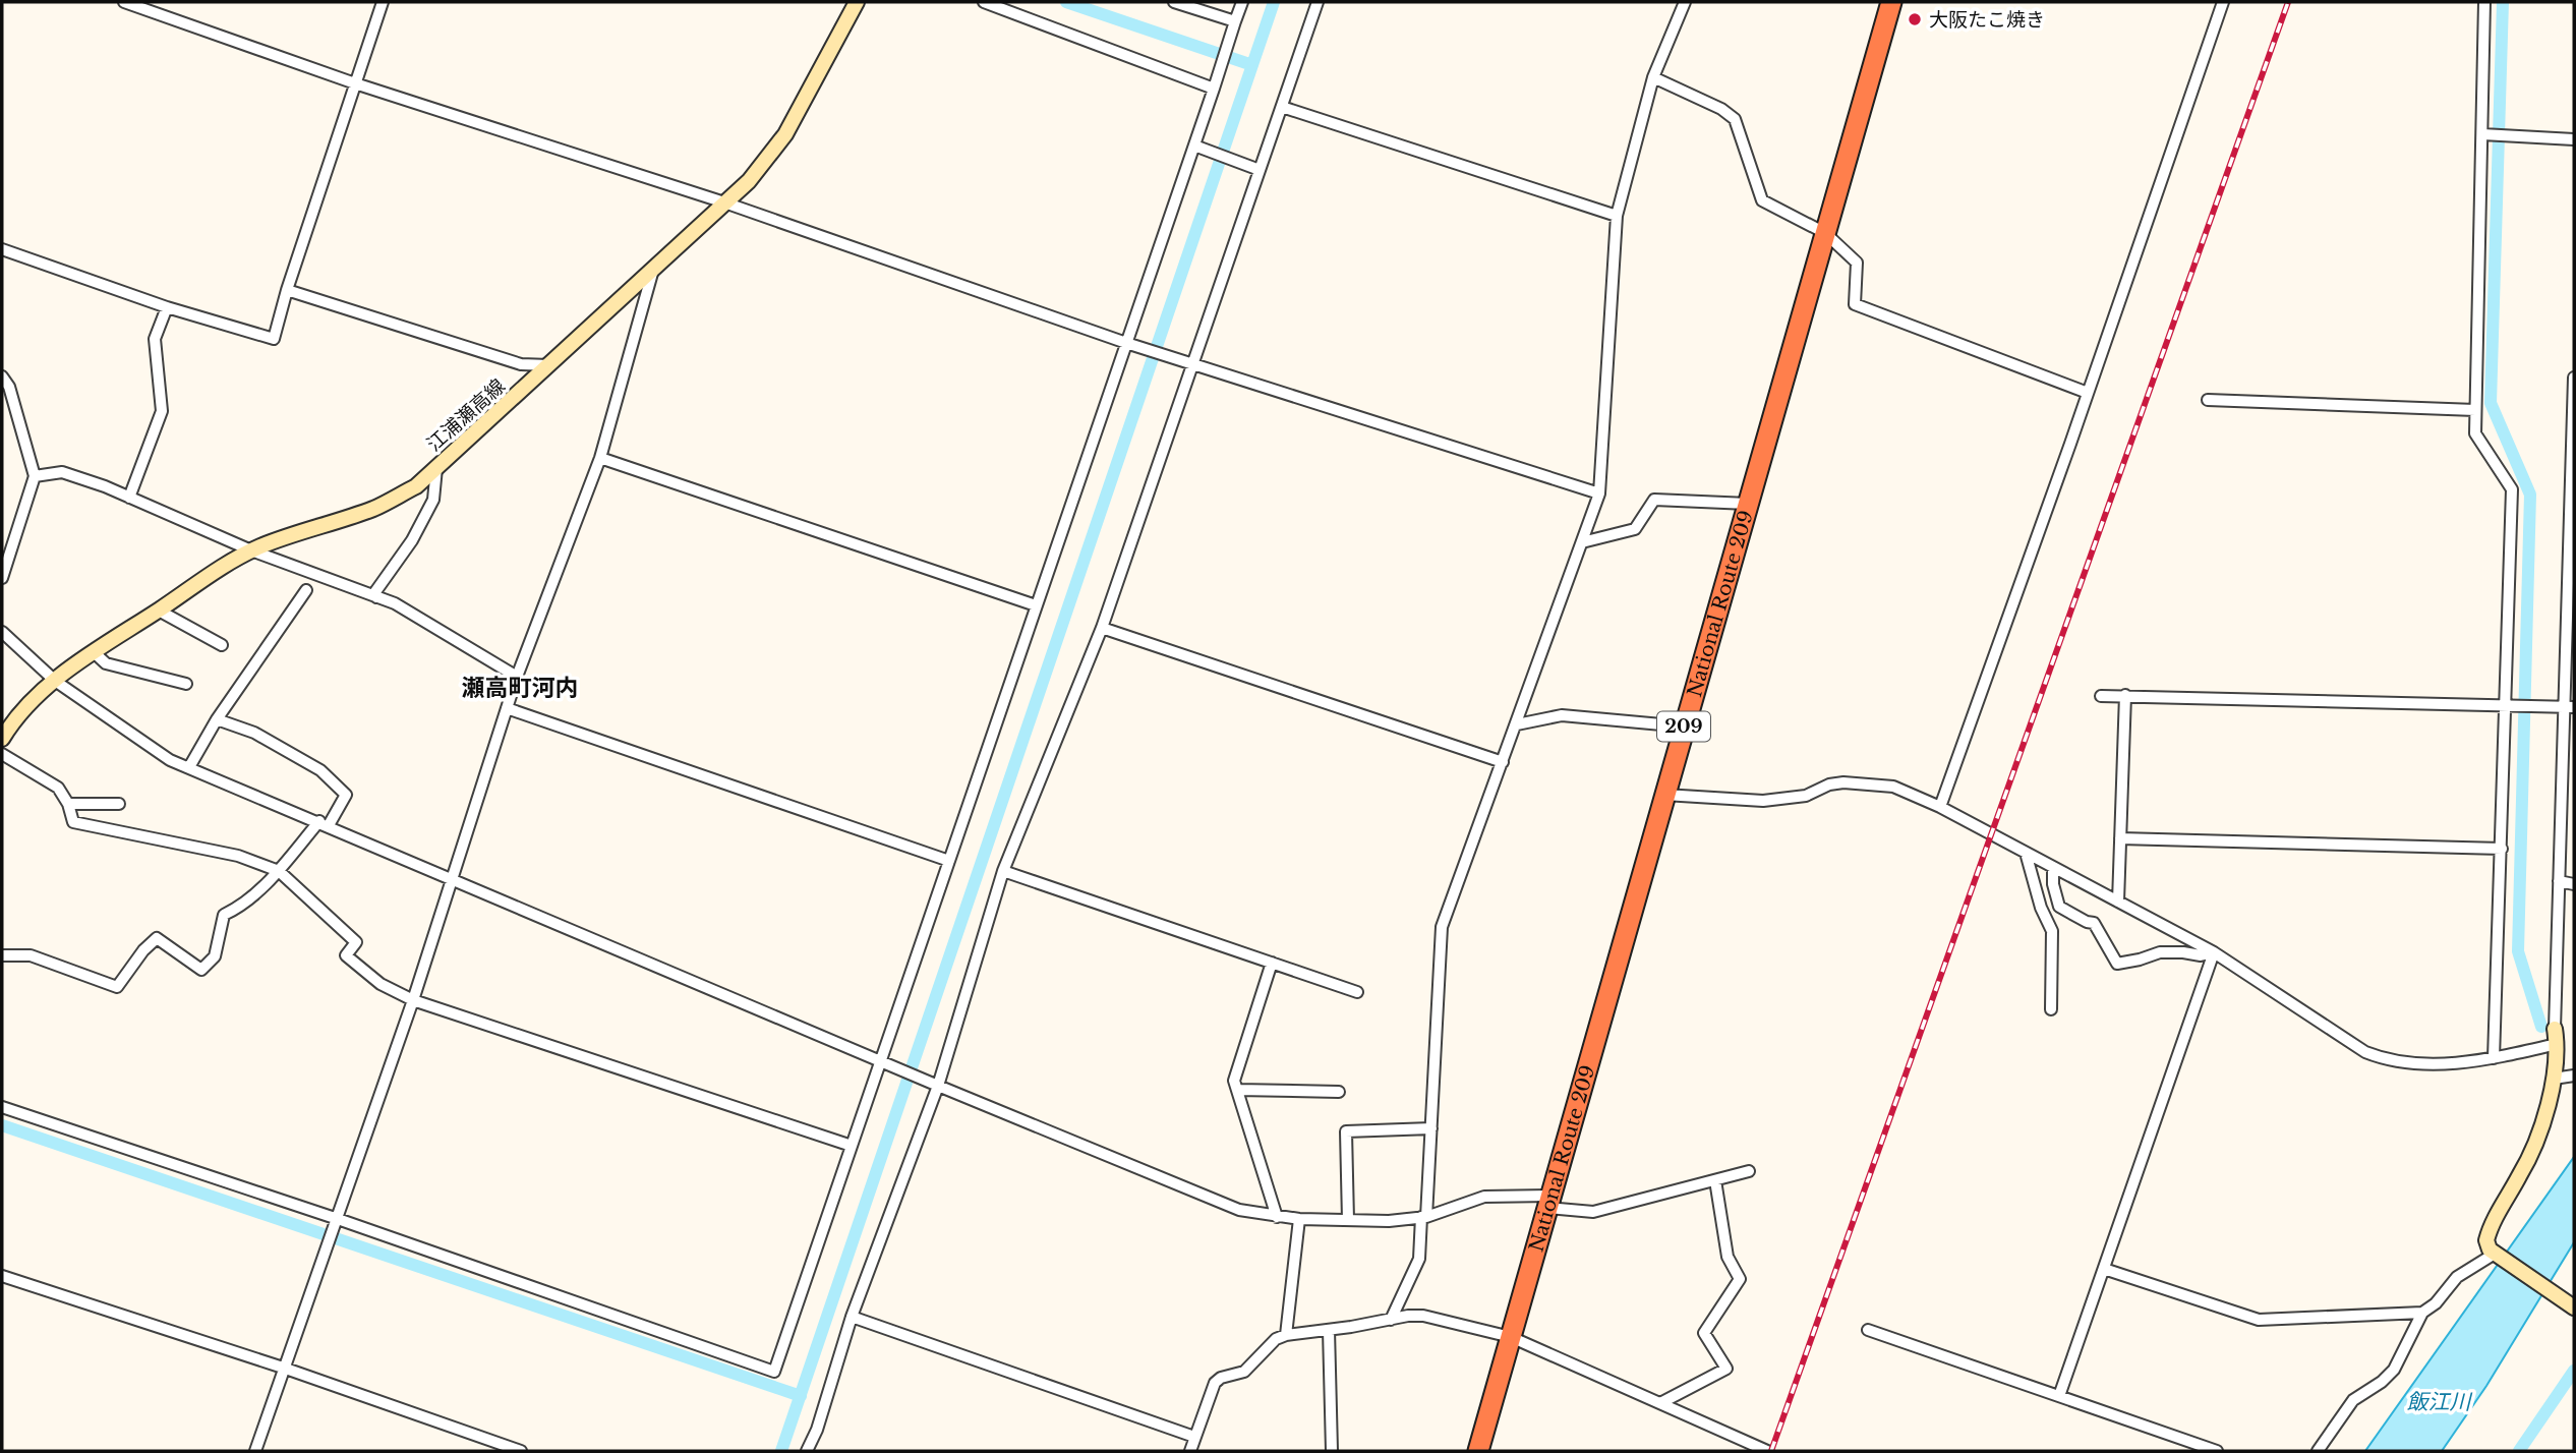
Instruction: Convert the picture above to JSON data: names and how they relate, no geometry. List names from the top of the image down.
{
  "streets": {
    "highway": ["National Route 209", "209"],
    "main road": ["江浦瀬高線"]
  },
  "districts": ["瀬高町河内"],
  "water": ["飯江川"],
  "places": ["大阪たこ焼き"]
}
